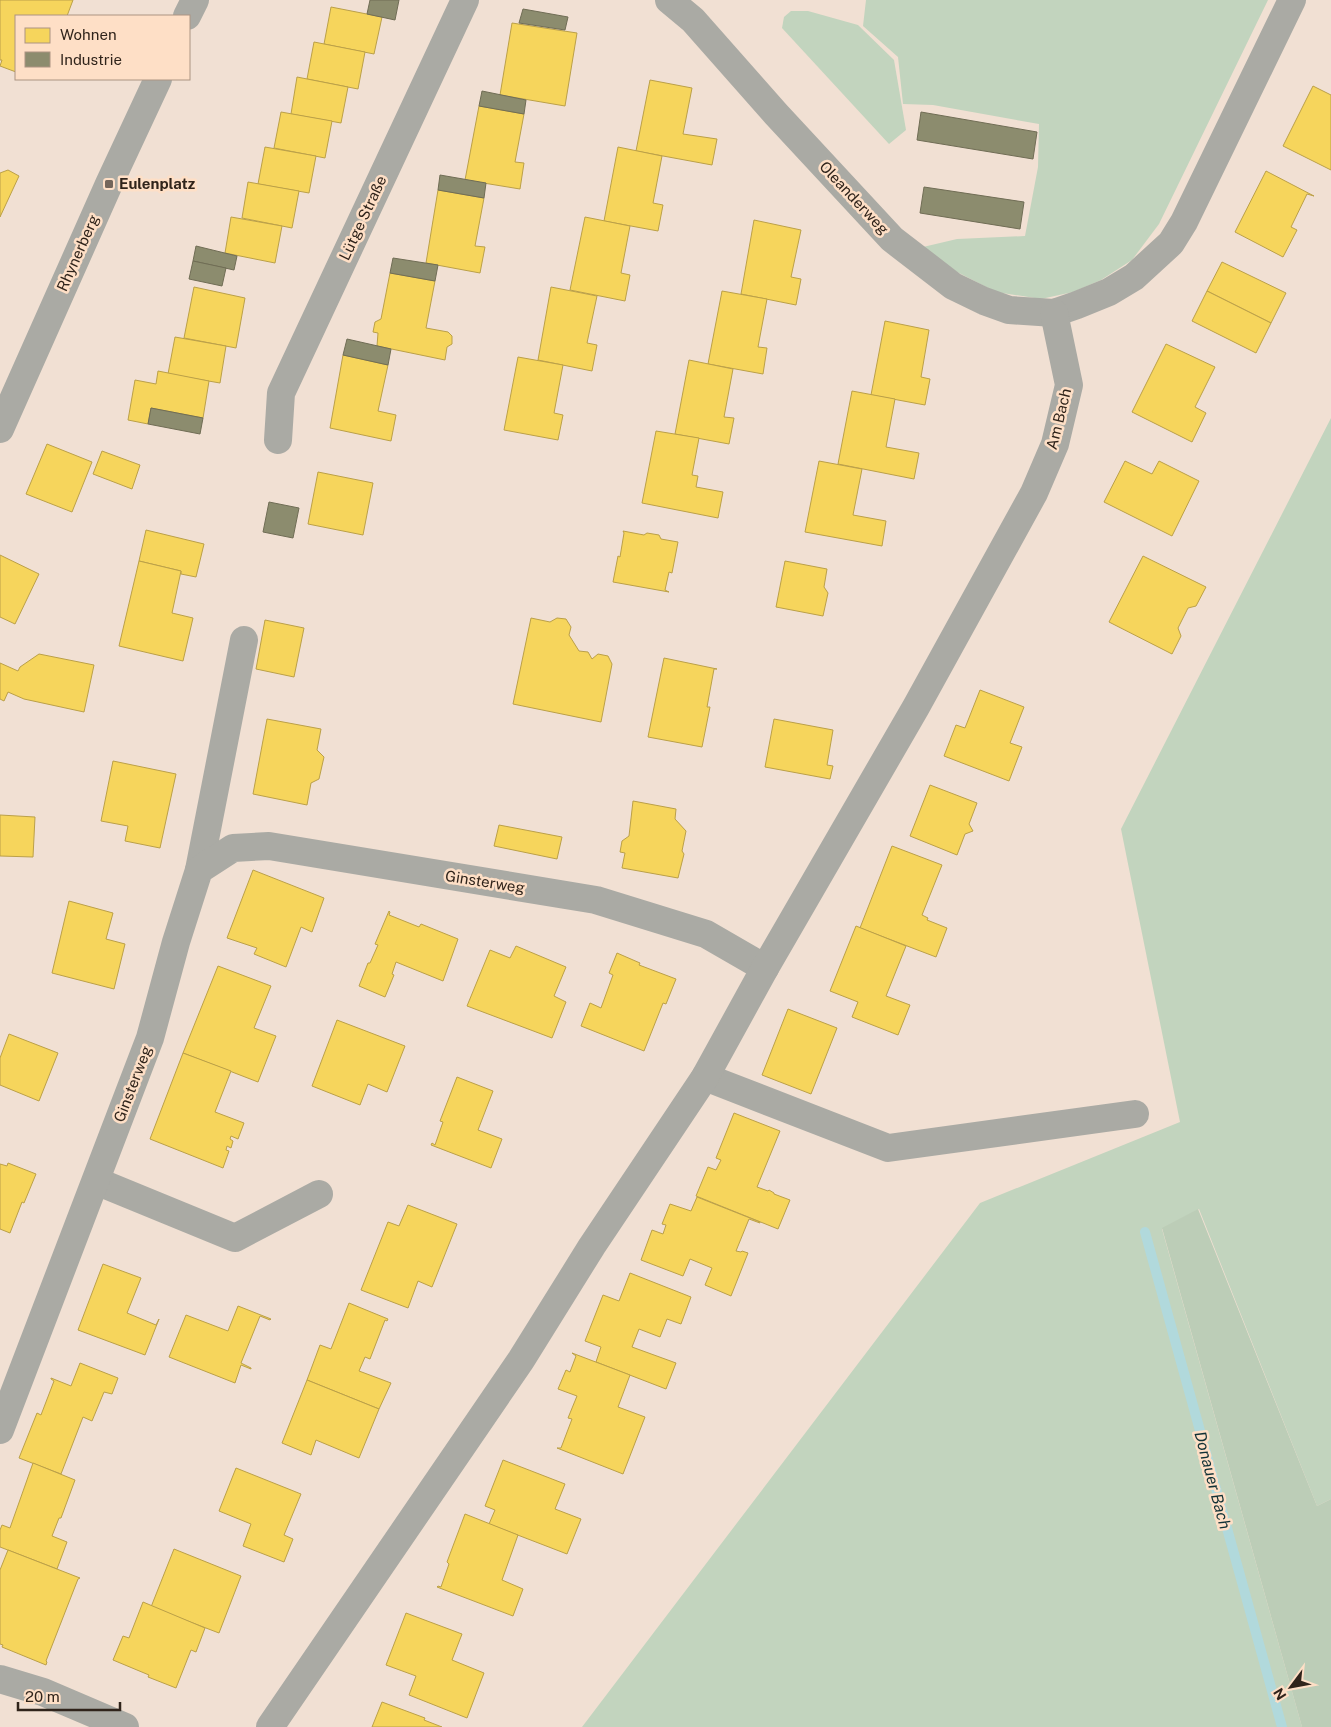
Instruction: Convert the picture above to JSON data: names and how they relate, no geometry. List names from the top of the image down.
{
  "streets": {
    "street": [
      "Oleanderweg",
      "Lütge Straße",
      "Rhynerberg",
      "Am Bach",
      "Ginsterweg"
    ]
  },
  "crossings": [
    ["Oleanderweg", "Am Bach"],
    ["Am Bach", "Ginsterweg"]
  ],
  "water": ["Donauer Bach"],
  "places": {
    "transit": ["Eulenplatz"]
  },
  "legend": ["Wohnen", "Industrie"],
  "scale_bar": "20 m",
  "north": "bottom left"
}
